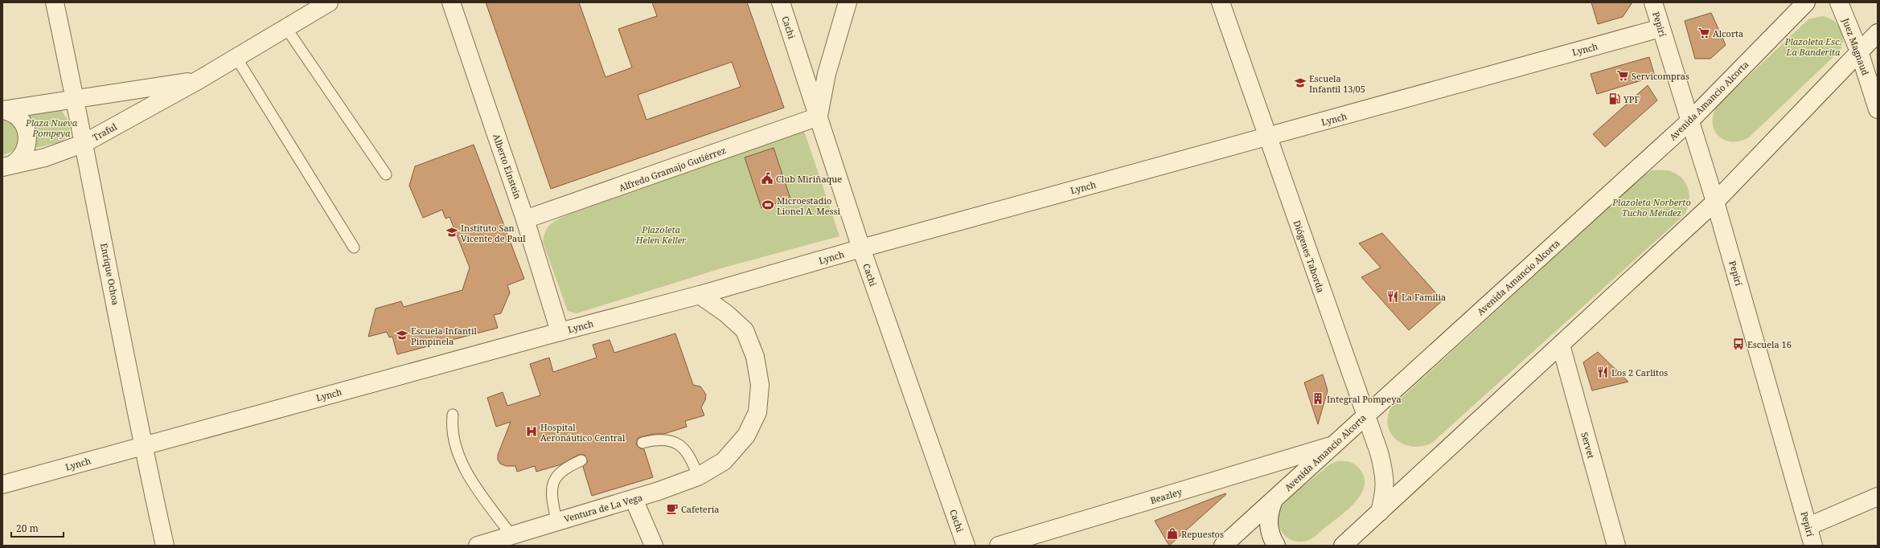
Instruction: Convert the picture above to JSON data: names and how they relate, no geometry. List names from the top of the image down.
{
  "streets": {
    "street": [
      "Pepirí",
      "Cachi",
      "Juez Magnaud",
      "Lynch",
      "Avenida Amancio Alcorta",
      "Traful",
      "Alberto Einstein",
      "Alfredo Gramajo Gutiérrez",
      "Diógenes Taborda",
      "Enrique Ochoa",
      "Servet",
      "Beazley",
      "Ventura de La Vega"
    ]
  },
  "crossings": [
    ["Pepirí", "Lynch"],
    ["Pepirí", "Avenida Amancio Alcorta"],
    ["Cachi", "Lynch"],
    ["Cachi", "Alfredo Gramajo Gutiérrez"],
    ["Lynch", "Alberto Einstein"],
    ["Lynch", "Diógenes Taborda"],
    ["Lynch", "Enrique Ochoa"],
    ["Lynch", "Ventura de La Vega"],
    ["Avenida Amancio Alcorta", "Diógenes Taborda"],
    ["Avenida Amancio Alcorta", "Beazley"],
    ["Traful", "Enrique Ochoa"],
    ["Alberto Einstein", "Alfredo Gramajo Gutiérrez"]
  ],
  "parks": [
    "Plazoleta Esc. La Banderita",
    "Plaza Nueva Pompeya",
    "Plazoleta Norberto Tucho Méndez",
    "Plazoleta Helen Keller"
  ],
  "places": {
    "supermarket": ["Alcorta", "Servicompras"],
    "school or university": ["Escuela Infantil 13/05", "Instituto San Vicente de Paul", "Escuela Infantil Pimpinela"],
    "fuel station": ["YPF"],
    "public building": ["Club Miriñaque"],
    "sports": ["Microestadio Lionel A. Messi"],
    "restaurant": ["La Familia", "Los 2 Carlitos"],
    "bus stop": ["Escuela 16"],
    "building": ["Integral Pompeya"],
    "hospital": ["Hospital Aeronáutico Central"],
    "cafe": ["Cafetería"],
    "shop": ["Repuestos"]
  },
  "scale_bar": "20 m"
}
